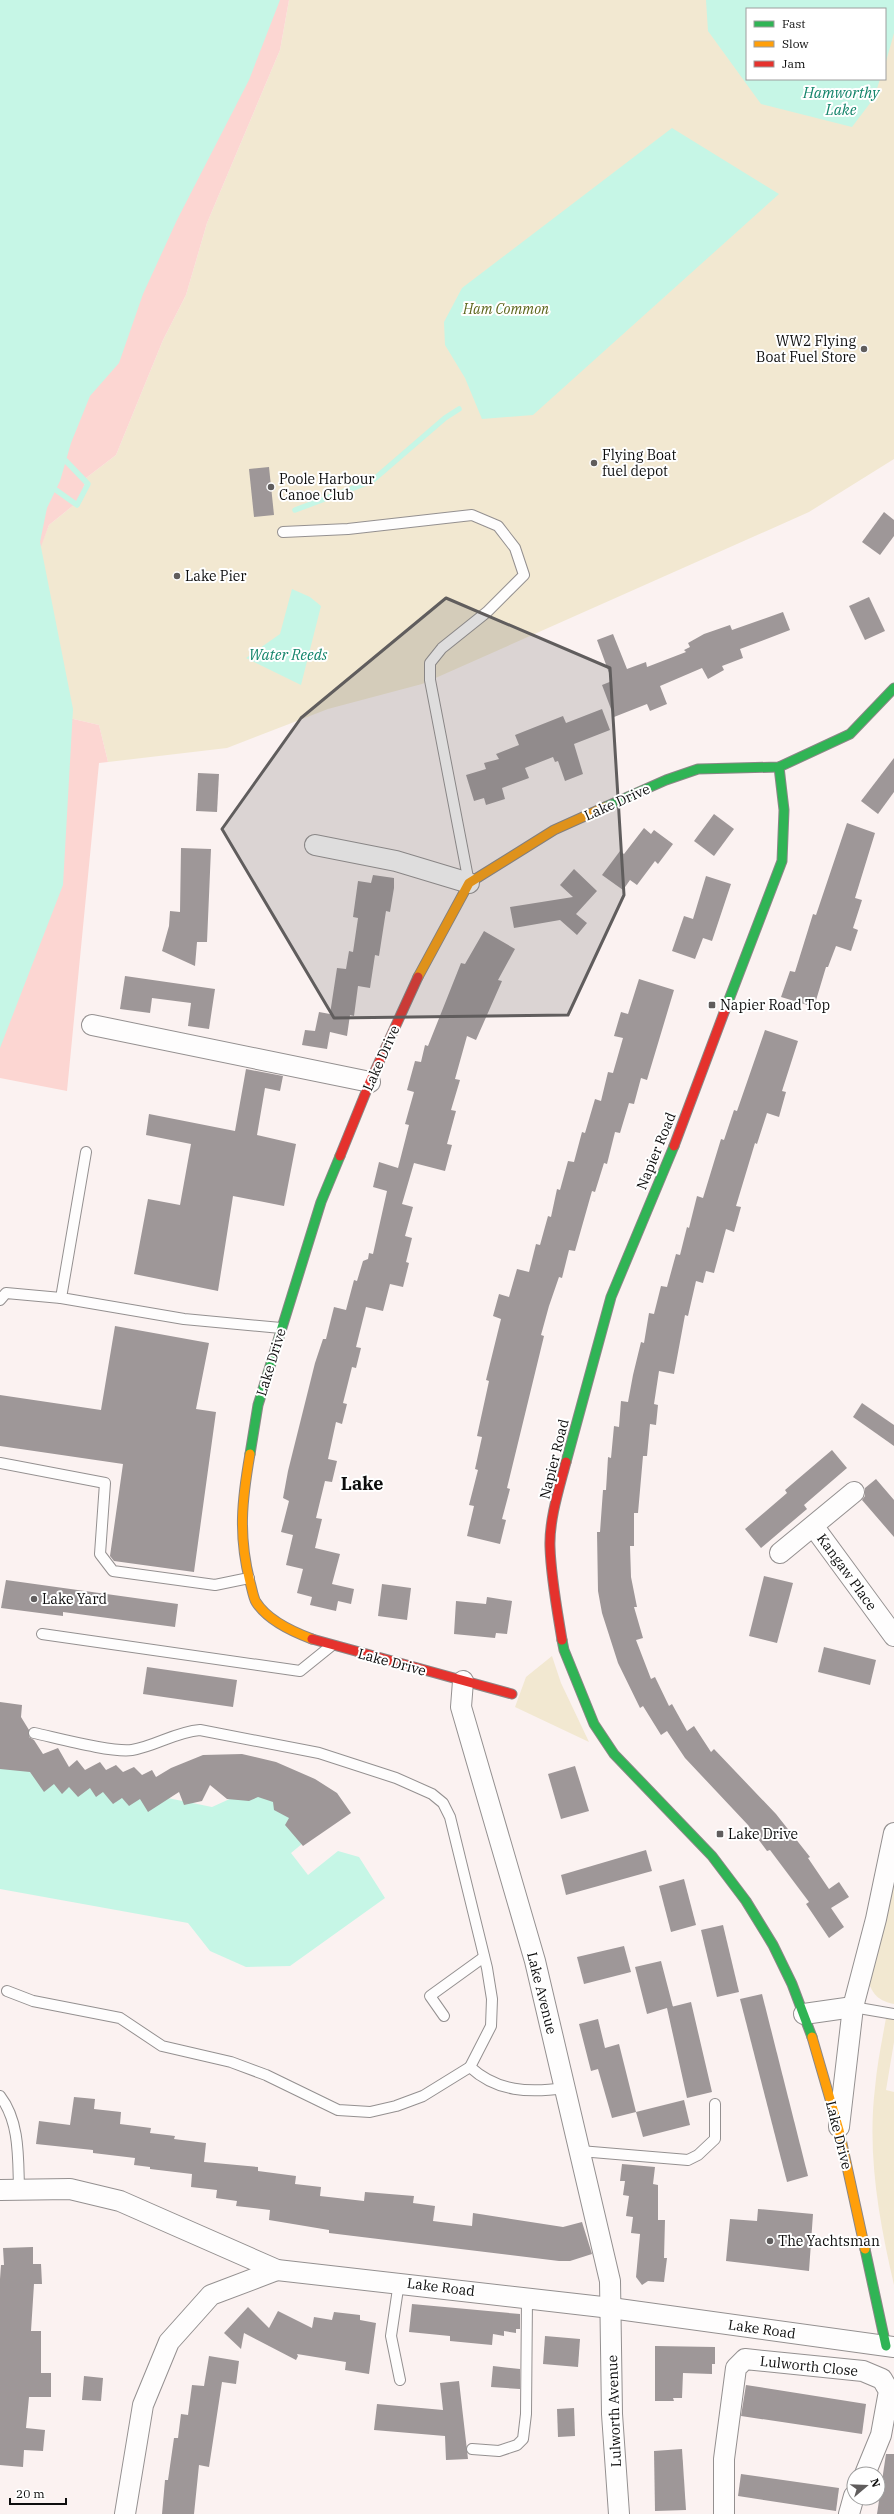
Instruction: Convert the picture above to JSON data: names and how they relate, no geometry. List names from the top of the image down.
{
  "streets": {
    "street": [
      "Lake Drive",
      "Napier Road",
      "Kangaw Place",
      "Lake Avenue",
      "Lake Road",
      "Lulworth Close",
      "Lulworth Avenue"
    ]
  },
  "crossings": [
    ["Lake Drive", "Napier Road"],
    ["Lake Drive", "Lake Avenue"],
    ["Lake Drive", "Lake Road"],
    ["Lake Avenue", "Lake Road"],
    ["Lake Avenue", "Lulworth Avenue"],
    ["Lake Road", "Lulworth Avenue"]
  ],
  "districts": ["Lake"],
  "water": ["Hamworthy Lake", "Water Reeds"],
  "parks": ["Ham Common"],
  "places": {
    "other": [
      "WW2 Flying Boat Fuel Store",
      "Flying Boat fuel depot",
      "Poole Harbour Canoe Club",
      "Lake Pier",
      "Lake Yard",
      "The Yachtsman"
    ],
    "transit": ["Napier Road Top", "Lake Drive"]
  },
  "legend": ["Fast", "Slow", "Jam"],
  "scale_bar": "20 m",
  "north": "right"
}
